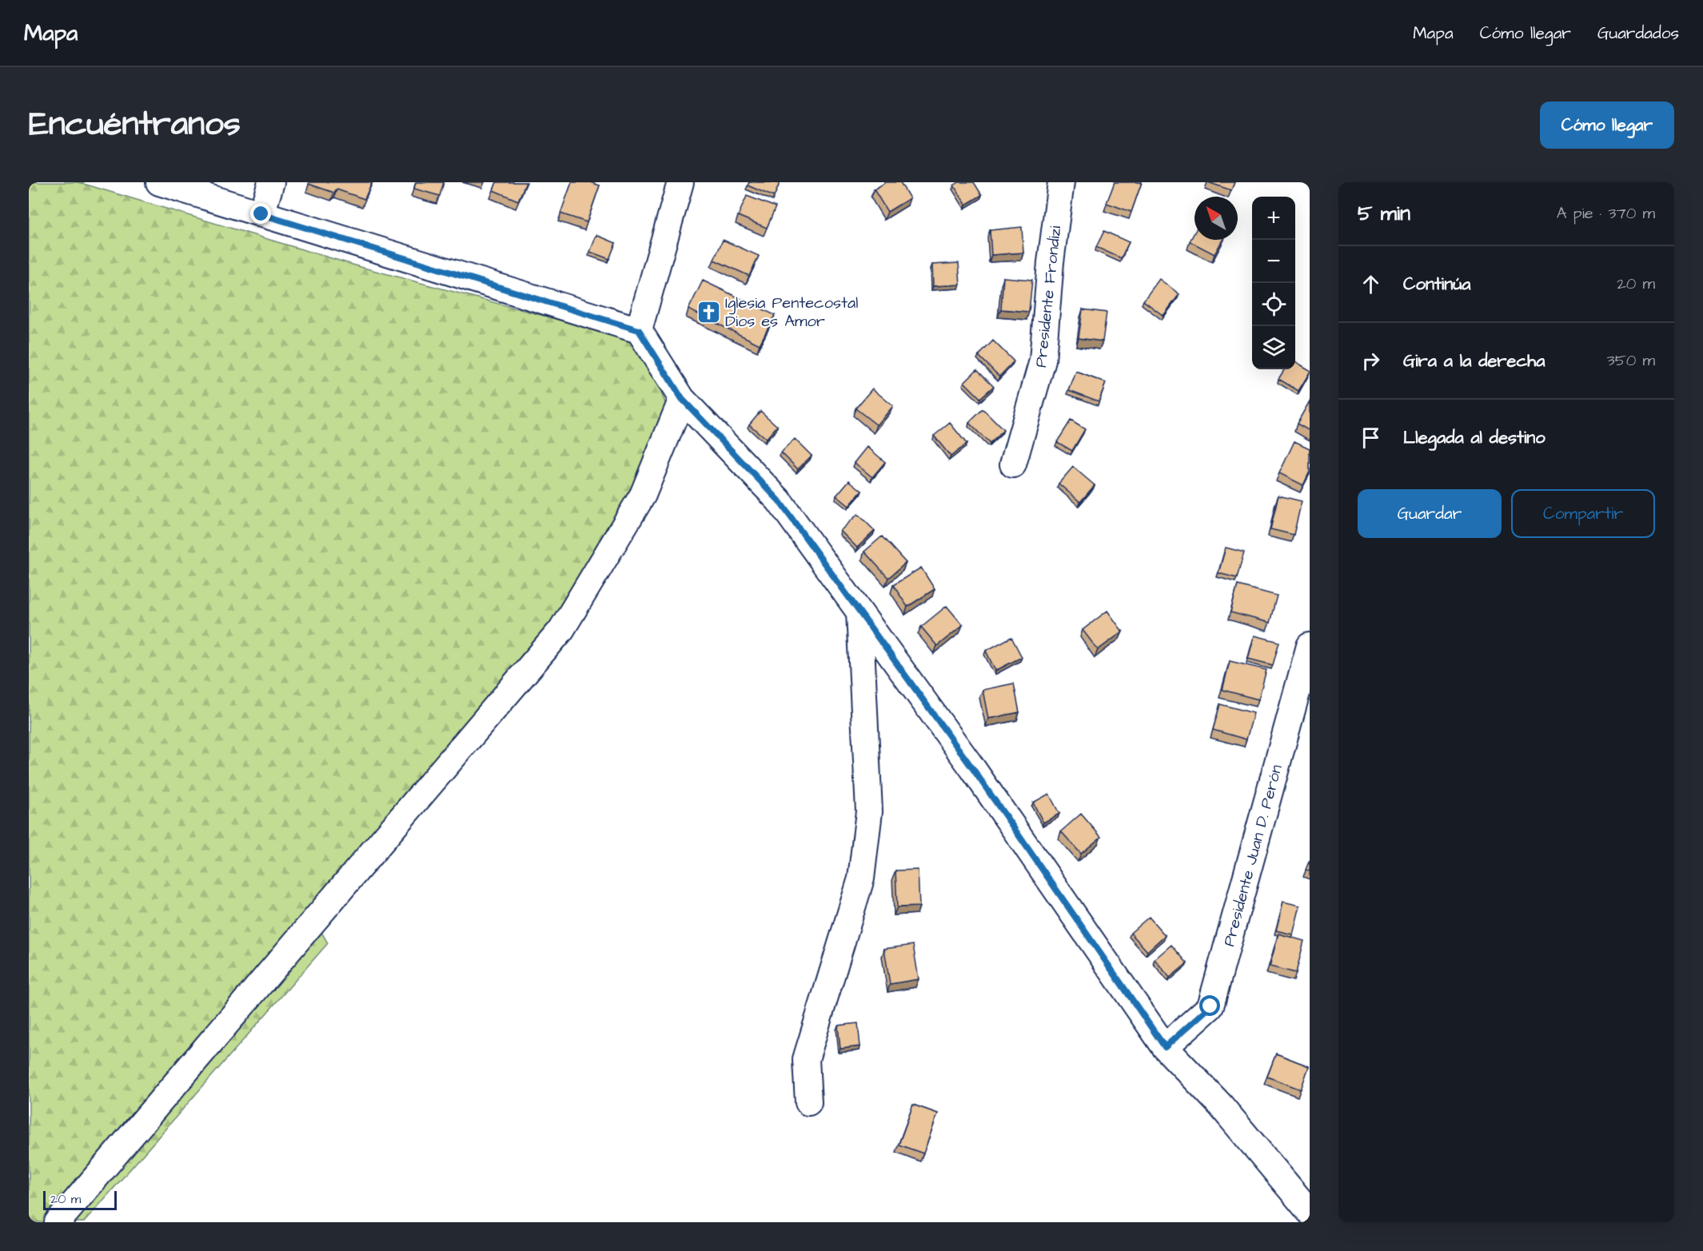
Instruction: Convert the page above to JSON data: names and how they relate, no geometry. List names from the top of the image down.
{
  "streets": {
    "street": ["Presidente Frondizi", "Presidente Juan D. Perón"]
  },
  "places": {
    "church": ["Iglesia Pentecostal Dios es Amor"]
  },
  "scale_bar": "20 m",
  "north": "top left",
  "page": {
    "header": "Mapa",
    "nav": ["Mapa", "Cómo llegar", "Guardados"],
    "title": "Encuéntranos",
    "buttons": [
      "Cómo llegar",
      ["Guardar", "Compartir"]
    ],
    "heading": ["5 min", "A pie · 370 m"],
    "map_buttons": ["+", "−"],
    "list": [
      ["Continúa", "20 m"],
      ["Gira a la derecha", "350 m"],
      "Llegada al destino"
    ],
    "scale": "20 m"
  }
}
